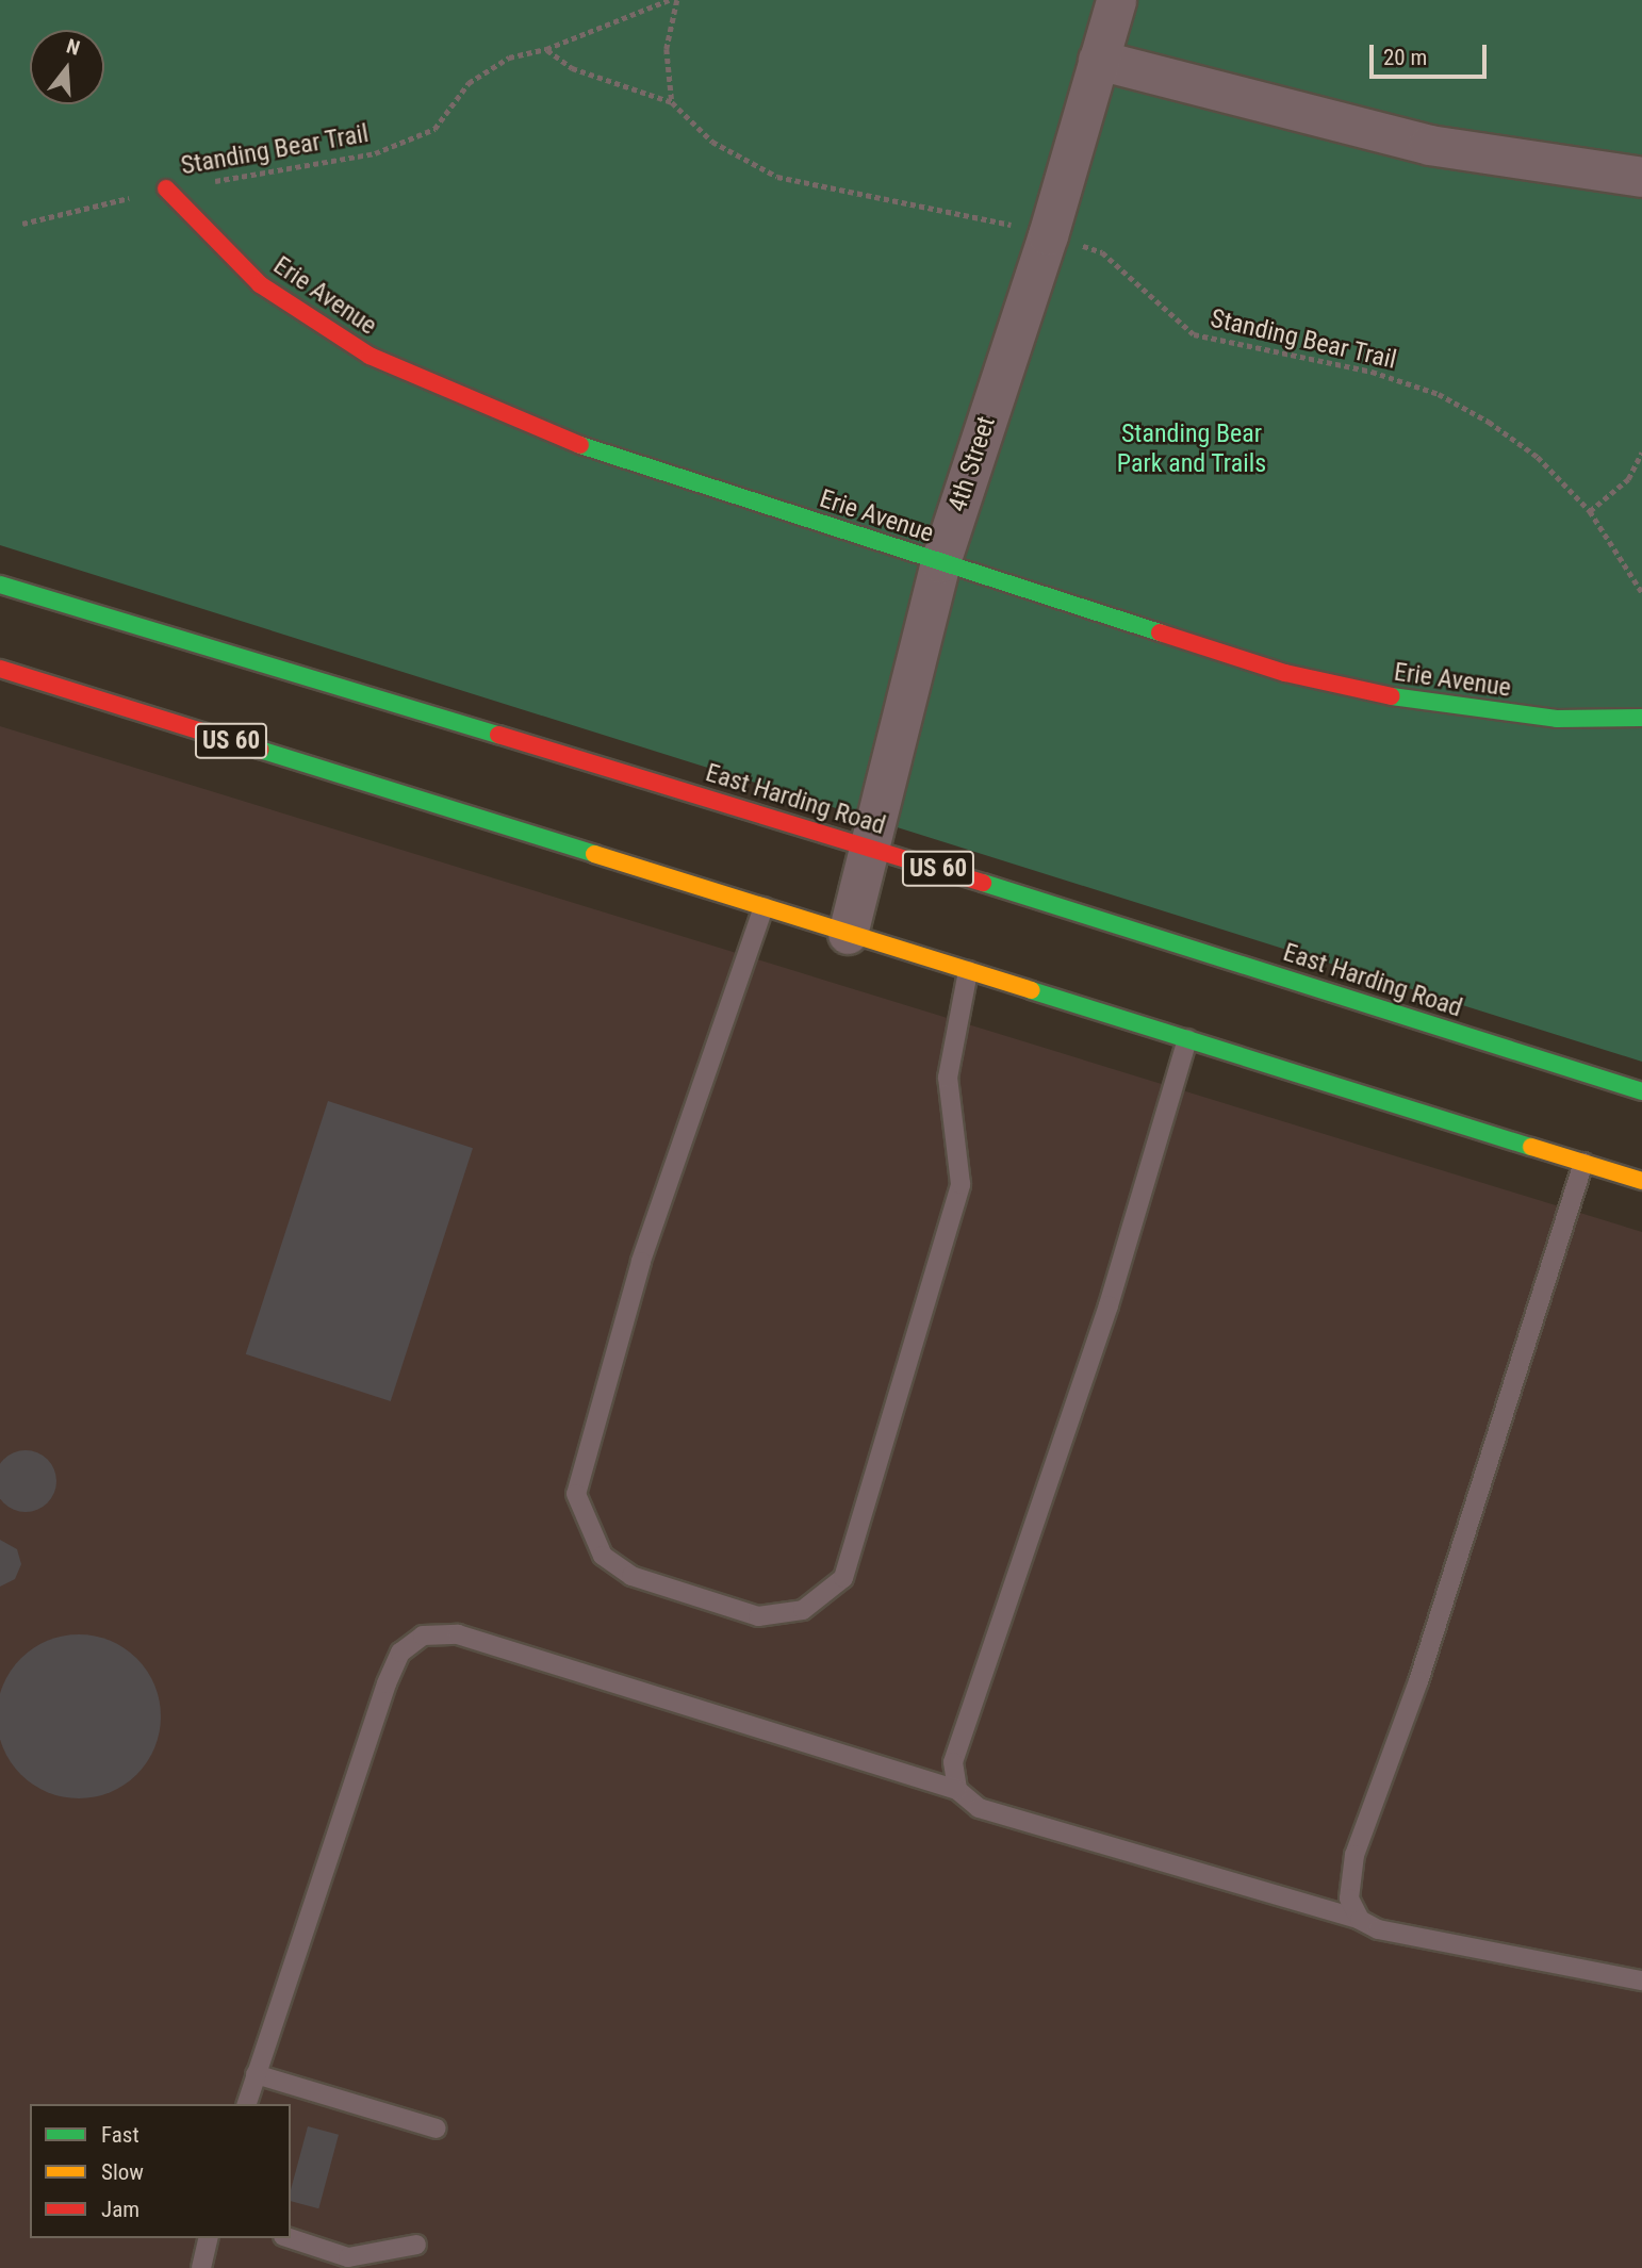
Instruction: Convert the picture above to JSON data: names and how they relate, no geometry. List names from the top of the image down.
{
  "streets": {
    "main road": ["Erie Avenue", "US 60", "East Harding Road"],
    "street": ["4th Street"],
    "path": ["Standing Bear Trail"]
  },
  "crossings": [
    ["Standing Bear Trail", "Erie Avenue"],
    ["Standing Bear Trail", "4th Street"],
    ["Erie Avenue", "4th Street"],
    ["4th Street", "US 60"],
    ["4th Street", "East Harding Road"]
  ],
  "parks": ["Standing Bear Park and Trails"],
  "legend": ["Fast", "Slow", "Jam"],
  "scale_bar": "20 m",
  "north": "top"
}
